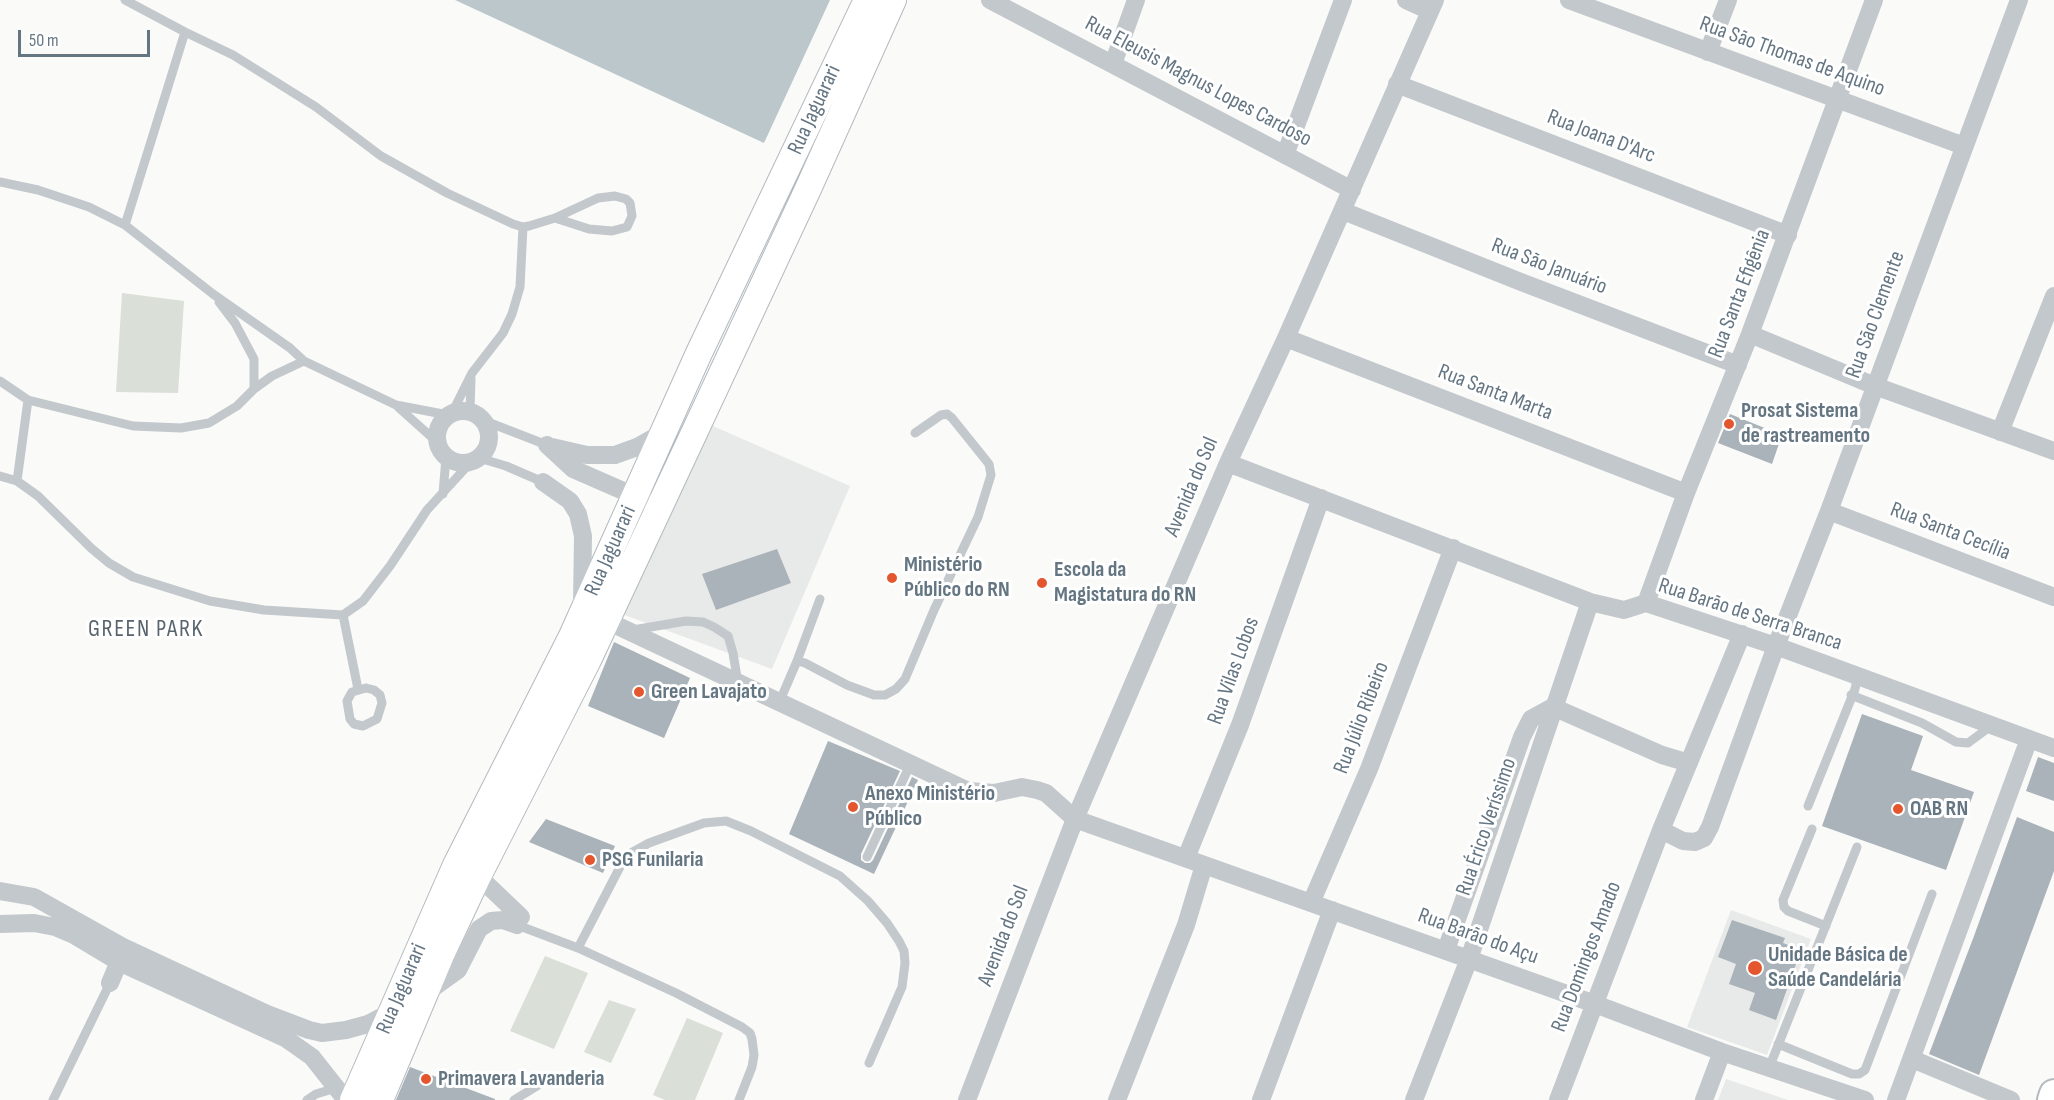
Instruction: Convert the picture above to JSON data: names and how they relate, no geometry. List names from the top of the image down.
{
  "streets": {
    "main road": ["Rua Jaguarari"],
    "street": [
      "Rua São Thomas de Aquino",
      "Rua Eleusis Magnus Lopes Cardoso",
      "Rua Joana D'Arc",
      "Rua São Januário",
      "Rua Santa Efigênia",
      "Rua São Clemente",
      "Rua Santa Marta",
      "Avenida do Sol",
      "Rua Santa Cecília",
      "Rua Barão de Serra Branca",
      "Rua Vilas Lobos",
      "Rua Júlio Ribeiro",
      "Rua Érico Veríssimo",
      "Rua Barão do Açu",
      "Rua Domingos Amado"
    ]
  },
  "crossings": [
    ["Rua São Thomas de Aquino", "Rua Santa Efigênia"],
    ["Rua São Thomas de Aquino", "Rua São Clemente"],
    ["Rua Eleusis Magnus Lopes Cardoso", "Avenida do Sol"],
    ["Rua Joana D'Arc", "Rua Santa Efigênia"],
    ["Rua Joana D'Arc", "Avenida do Sol"],
    ["Rua São Januário", "Rua Santa Efigênia"],
    ["Rua São Januário", "Avenida do Sol"],
    ["Rua Santa Efigênia", "Rua Santa Marta"],
    ["Rua Santa Efigênia", "Rua Barão de Serra Branca"],
    ["Rua São Clemente", "Rua Santa Cecília"],
    ["Rua São Clemente", "Rua Barão de Serra Branca"],
    ["Rua Santa Marta", "Avenida do Sol"],
    ["Avenida do Sol", "Rua Barão de Serra Branca"],
    ["Avenida do Sol", "Rua Barão do Açu"],
    ["Rua Barão de Serra Branca", "Rua Vilas Lobos"],
    ["Rua Barão de Serra Branca", "Rua Júlio Ribeiro"],
    ["Rua Barão de Serra Branca", "Rua Érico Veríssimo"],
    ["Rua Barão de Serra Branca", "Rua Domingos Amado"],
    ["Rua Vilas Lobos", "Rua Barão do Açu"],
    ["Rua Júlio Ribeiro", "Rua Barão do Açu"],
    ["Rua Érico Veríssimo", "Rua Barão do Açu"],
    ["Rua Barão do Açu", "Rua Domingos Amado"]
  ],
  "districts": ["GREEN PARK"],
  "places": [
    "Prosat Sistema de rastreamento",
    "Ministério Público do RN",
    "Escola da Magistatura do RN",
    "Green Lavajato",
    "Anexo Ministério Público",
    "OAB RN",
    "PSG Funilaria",
    "Unidade Básica de Saúde Candelária",
    "Primavera Lavanderia"
  ],
  "scale_bar": "50 m"
}
